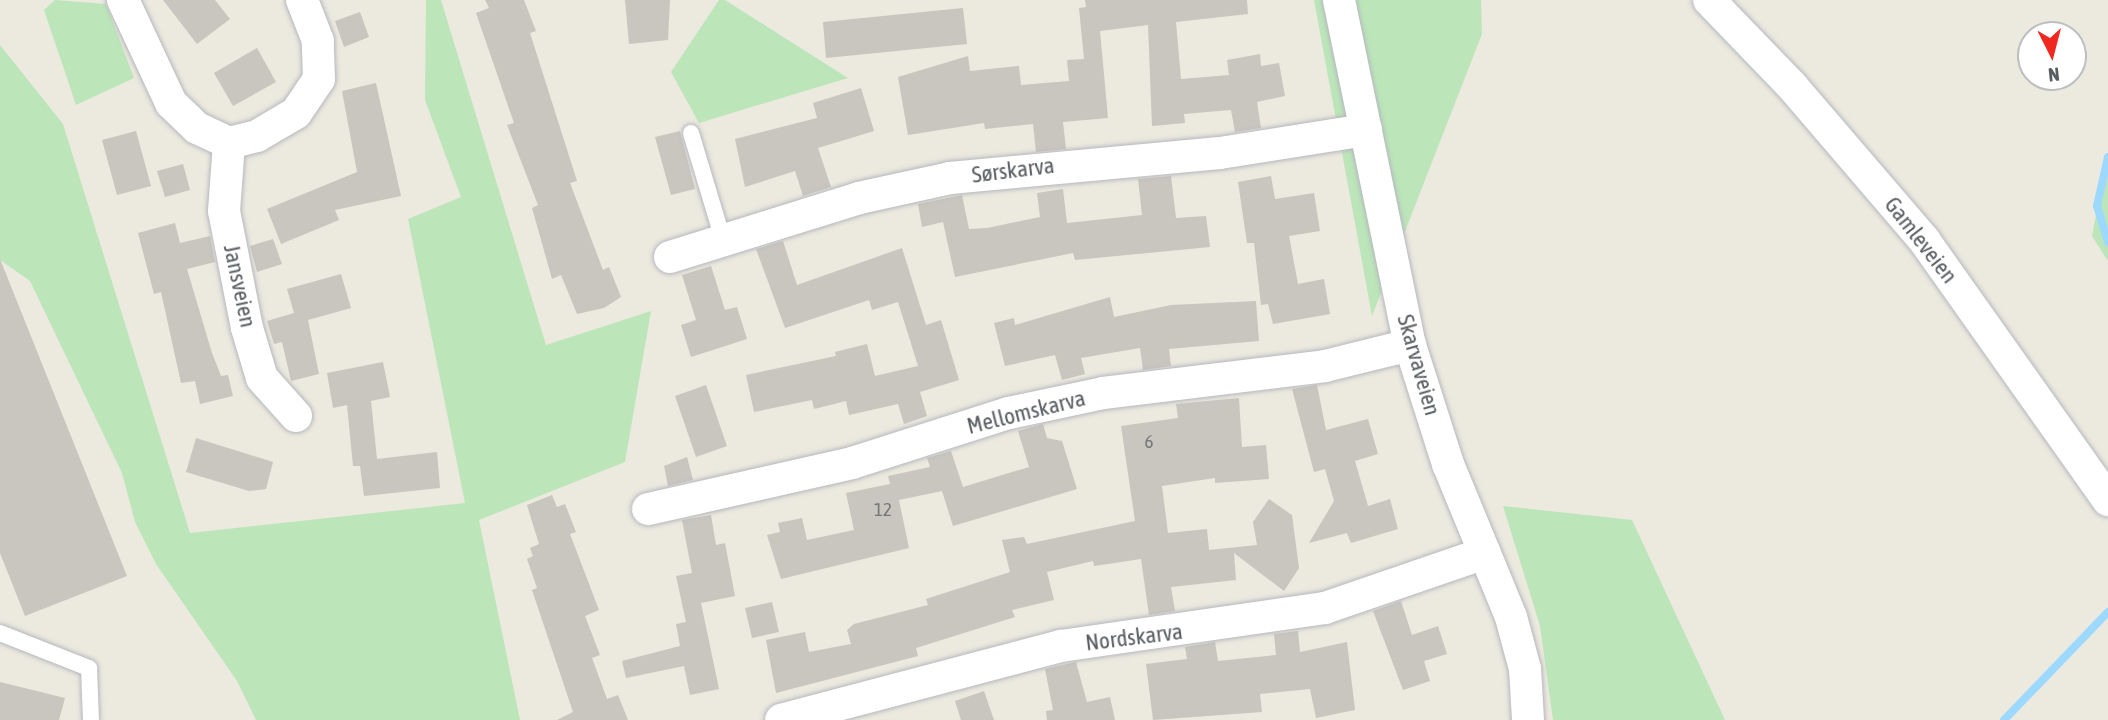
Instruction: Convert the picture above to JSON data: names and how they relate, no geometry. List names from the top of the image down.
{
  "streets": {
    "street": [
      "Sørskarva",
      "Gamleveien",
      "Jansveien",
      "Skarvaveien",
      "Mellomskarva",
      "Nordskarva"
    ]
  },
  "crossings": [
    ["Sørskarva", "Skarvaveien"],
    ["Skarvaveien", "Mellomskarva"],
    ["Skarvaveien", "Nordskarva"]
  ],
  "house_numbers": ["6", "12"],
  "north": "bottom"
}
